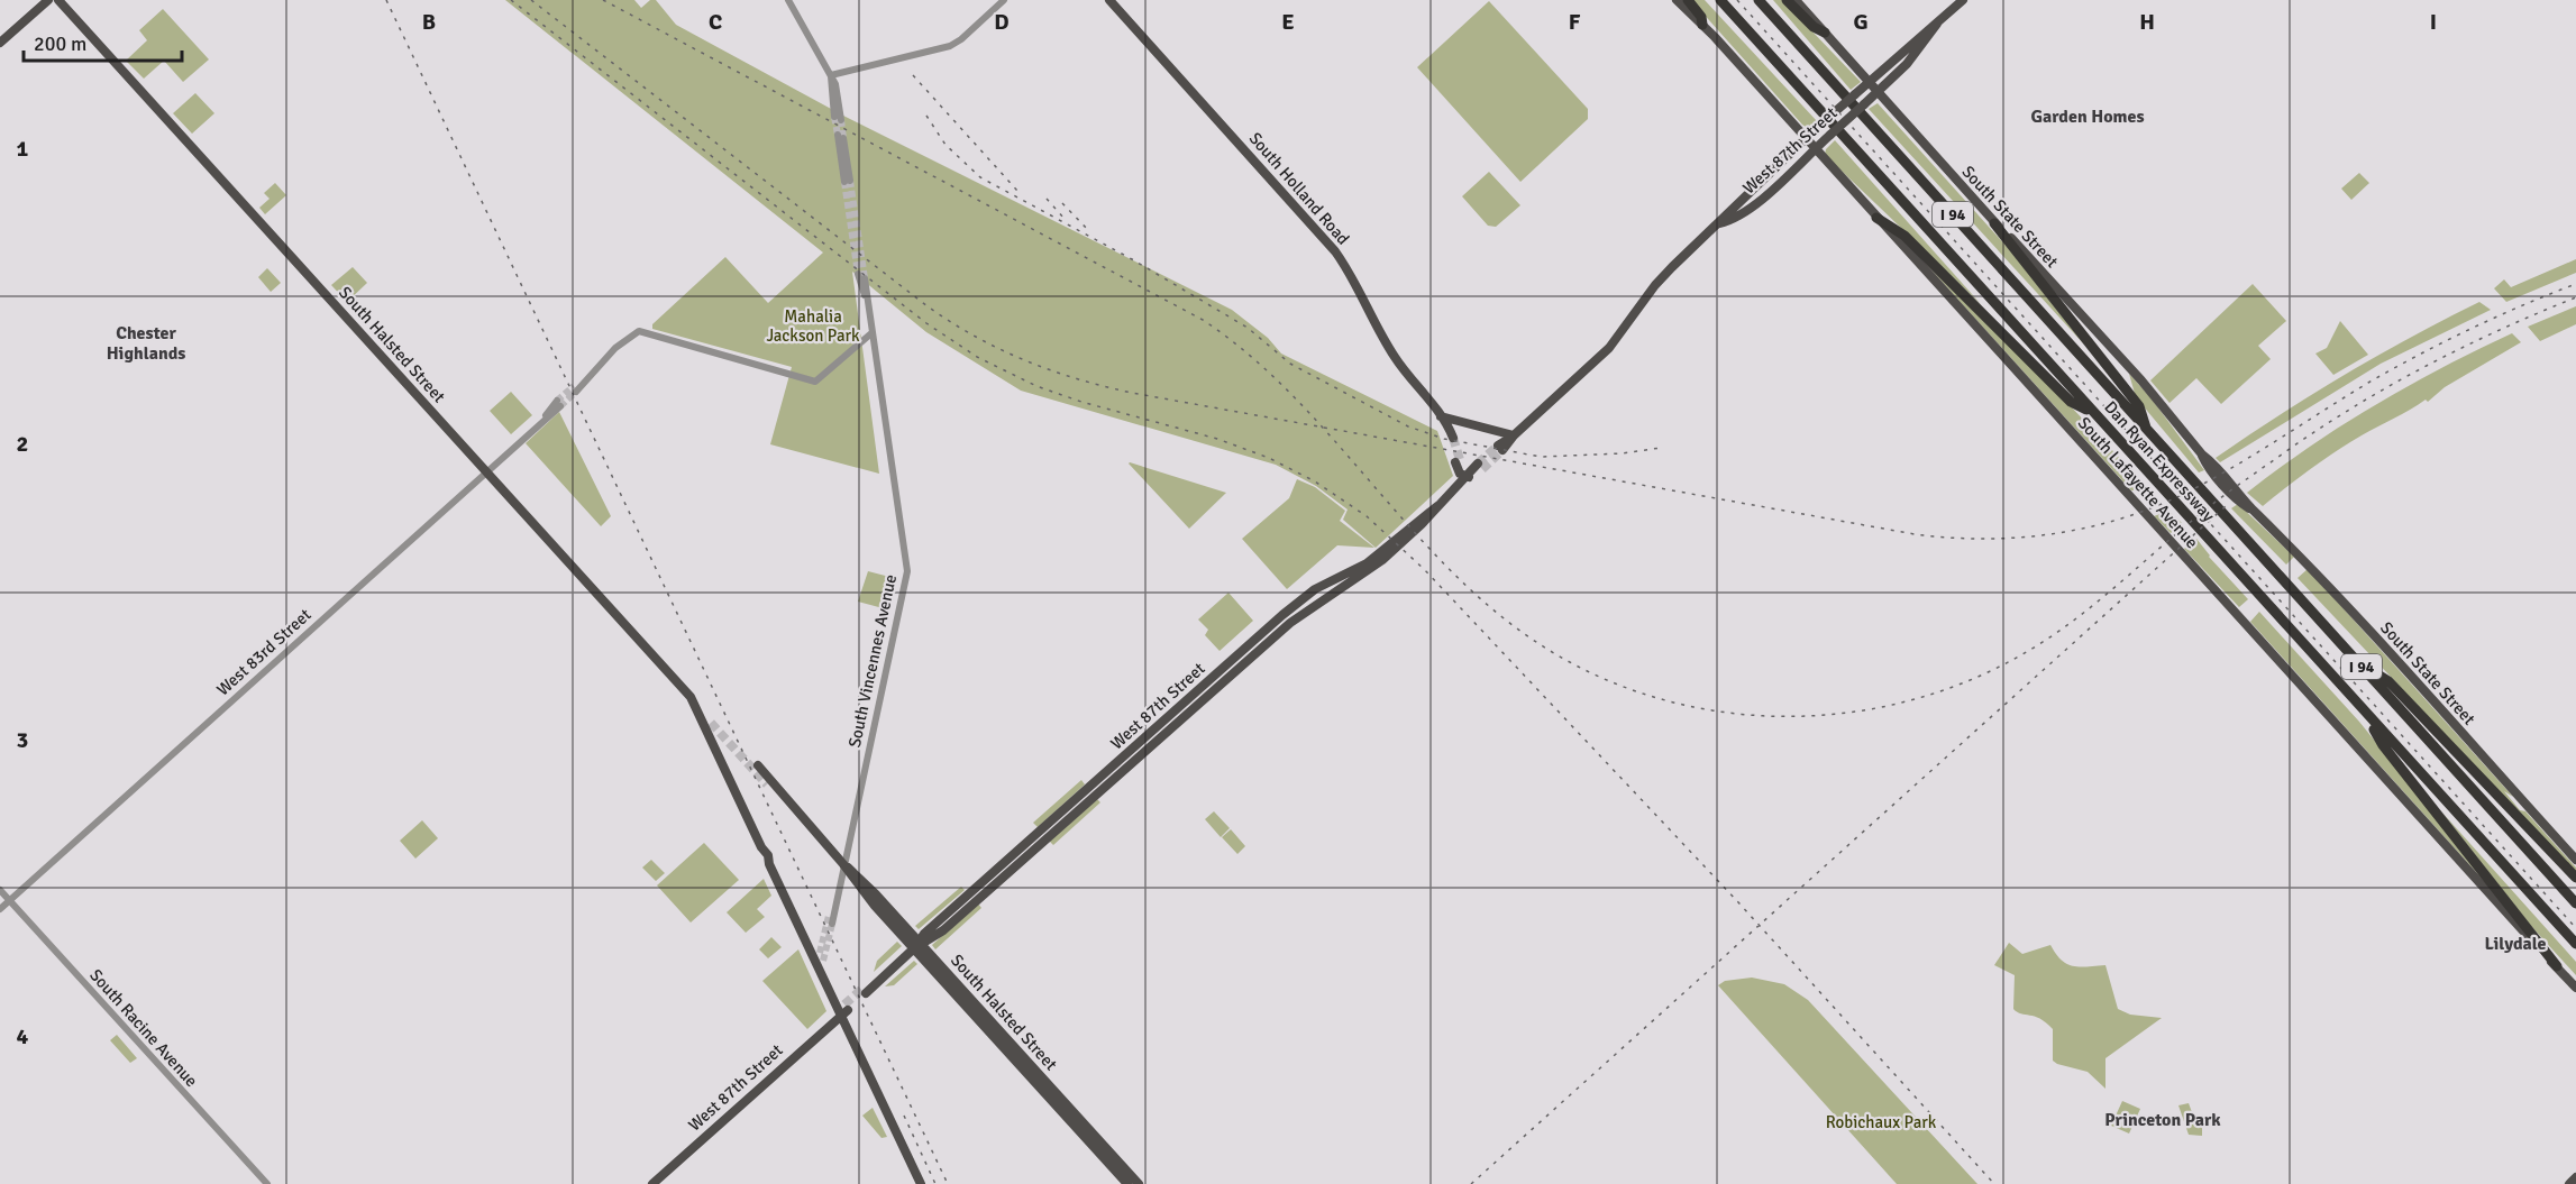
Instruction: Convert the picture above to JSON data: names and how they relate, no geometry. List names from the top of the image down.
{
  "streets": {
    "highway": ["I 94", "Dan Ryan Expressway"],
    "main road": [
      "West 87th Street",
      "South Holland Road",
      "South State Street",
      "South Halsted Street",
      "South Lafayette Avenue"
    ],
    "street": ["West 83rd Street", "South Vincennes Avenue", "South Racine Avenue"]
  },
  "crossings": [
    ["West 87th Street", "South State Street"],
    ["West 87th Street", "South Halsted Street"],
    ["West 87th Street", "South Lafayette Avenue"],
    ["South Halsted Street", "West 83rd Street"],
    ["South Halsted Street", "South Vincennes Avenue"],
    ["West 83rd Street", "South Racine Avenue"]
  ],
  "districts": [
    "Garden Homes",
    "Chester Highlands",
    "Lilydale",
    "Princeton Park"
  ],
  "parks": ["Mahalia Jackson Park", "Robichaux Park"],
  "scale_bar": "200 m",
  "grid": {
    "columns": [
      "B",
      "C",
      "D",
      "E",
      "F",
      "G",
      "H",
      "I"
    ],
    "rows": [
      "1",
      "2",
      "3",
      "4"
    ]
  }
}
